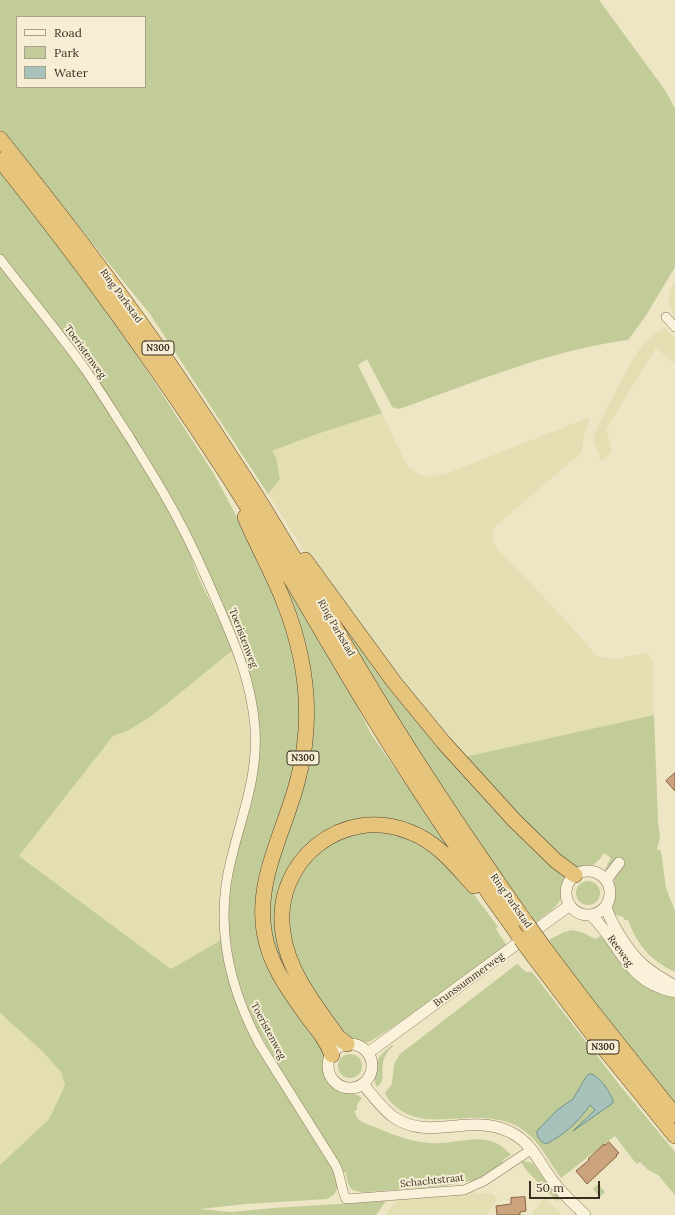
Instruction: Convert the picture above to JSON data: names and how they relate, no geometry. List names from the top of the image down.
{
  "streets": {
    "highway": ["Ring Parkstad", "N300"],
    "street": [
      "Toeristenweg",
      "Reeweg",
      "Brunssummerweg",
      "Schachtstraat"
    ]
  },
  "crossings": [
    ["Ring Parkstad", "N300"],
    ["N300", "Reeweg"],
    ["N300", "Brunssummerweg"],
    ["Toeristenweg", "Schachtstraat"],
    ["Reeweg", "Brunssummerweg"]
  ],
  "legend": ["Road", "Park", "Water"],
  "scale_bar": "50 m"
}
